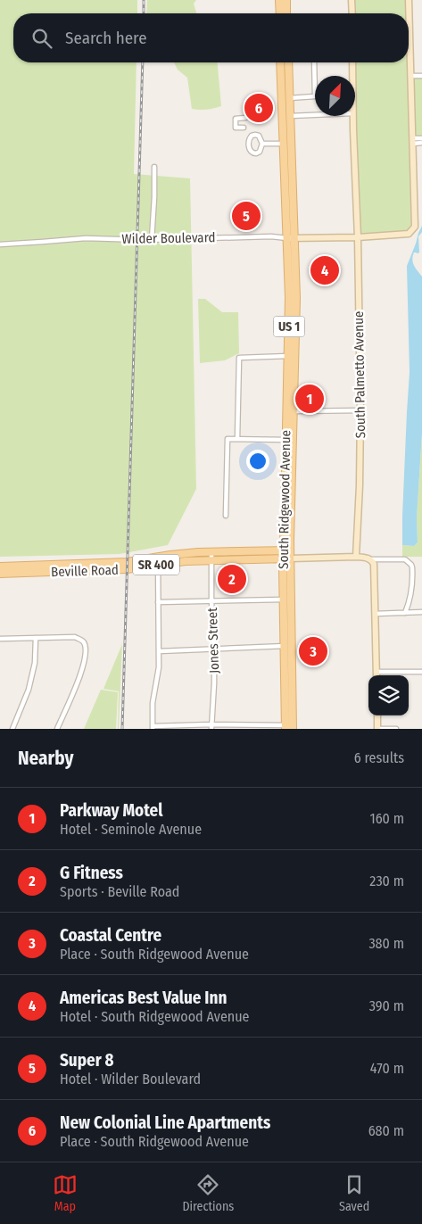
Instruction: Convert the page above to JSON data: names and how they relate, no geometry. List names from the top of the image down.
{
  "streets": {
    "main road": [
      "US 1",
      "South Ridgewood Avenue",
      "SR 400",
      "Beville Road"
    ],
    "street": ["Wilder Boulevard", "South Palmetto Avenue", "Jones Street"]
  },
  "crossings": [
    ["Wilder Boulevard", "South Palmetto Avenue"],
    ["Wilder Boulevard", "South Ridgewood Avenue"],
    ["South Palmetto Avenue", "Beville Road"],
    ["South Ridgewood Avenue", "Beville Road"],
    ["Beville Road", "Jones Street"]
  ],
  "north": "top right",
  "page": {
    "search": "Search here",
    "pins": [
      "6",
      "5",
      "4",
      "1",
      "2",
      "3"
    ],
    "heading": ["Nearby", "6 results"],
    "list": [
      {
        "mark": "1",
        "name": "Parkway Motel",
        "note": "Hotel · Seminole Avenue",
        "value": "160 m"
      },
      {
        "mark": "2",
        "name": "G Fitness",
        "note": "Sports · Beville Road",
        "value": "230 m"
      },
      {
        "mark": "3",
        "name": "Coastal Centre",
        "note": "Place · South Ridgewood Avenue",
        "value": "380 m"
      },
      {
        "mark": "4",
        "name": "Americas Best Value Inn",
        "note": "Hotel · South Ridgewood Avenue",
        "value": "390 m"
      },
      {
        "mark": "5",
        "name": "Super 8",
        "note": "Hotel · Wilder Boulevard",
        "value": "470 m"
      },
      {
        "mark": "6",
        "name": "New Colonial Line Apartments",
        "note": "Place · South Ridgewood Avenue",
        "value": "680 m"
      }
    ],
    "nav": ["Map", "Directions", "Saved"]
  }
}
